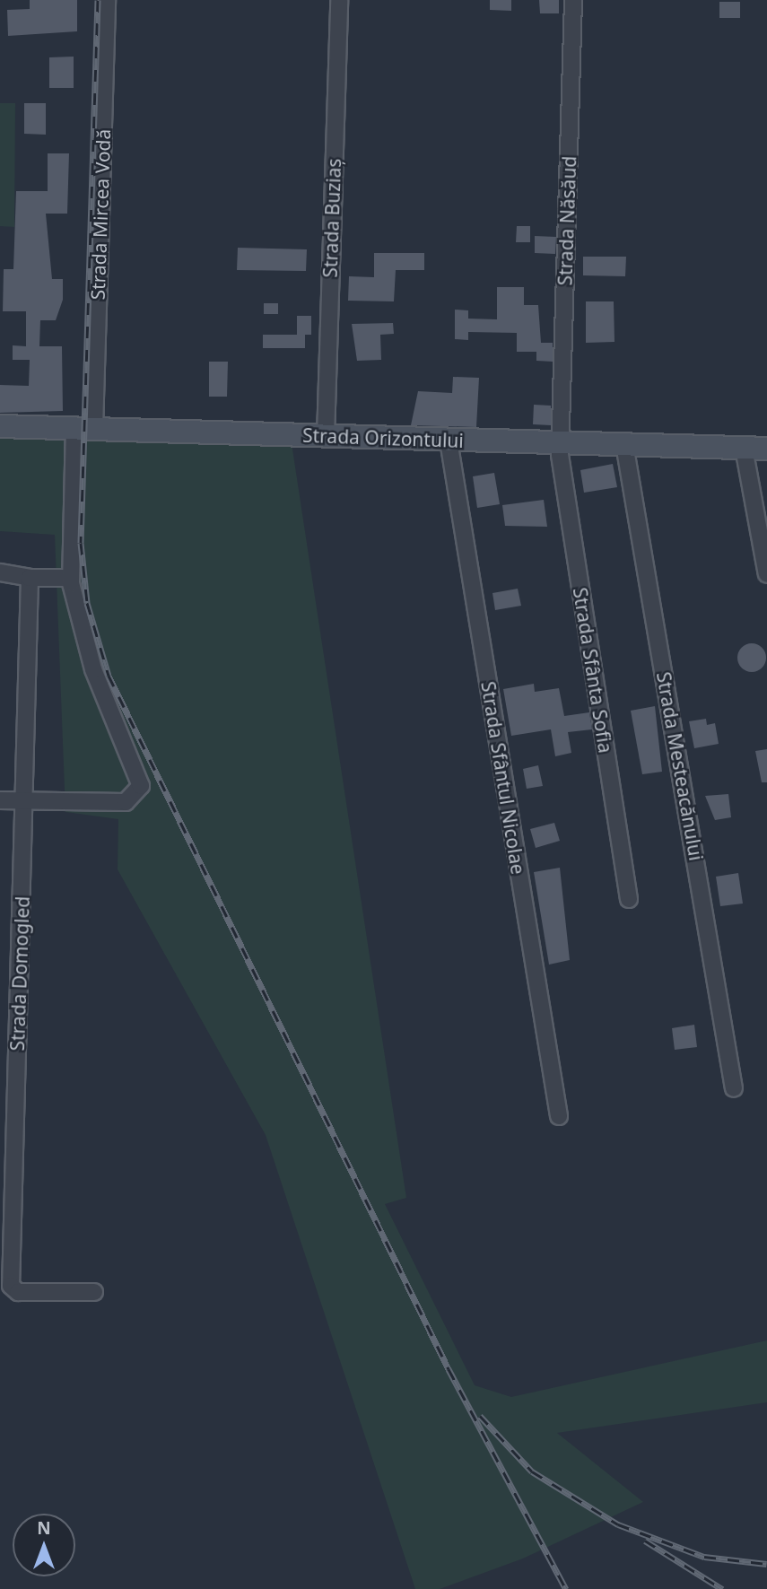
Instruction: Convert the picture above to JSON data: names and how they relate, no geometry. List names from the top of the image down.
{
  "streets": {
    "street": [
      "Strada Mircea Vodă",
      "Strada Buziaș",
      "Strada Năsăud",
      "Strada Orizontului",
      "Strada Sfânta Sofia",
      "Strada Mesteacănului",
      "Strada Sfântul Nicolae",
      "Strada Domogled"
    ]
  },
  "crossings": [
    ["Strada Mircea Vodă", "Strada Orizontului"],
    ["Strada Mircea Vodă", "Strada Domogled"],
    ["Strada Buziaș", "Strada Orizontului"],
    ["Strada Năsăud", "Strada Orizontului"],
    ["Strada Năsăud", "Strada Sfânta Sofia"],
    ["Strada Orizontului", "Strada Sfânta Sofia"],
    ["Strada Orizontului", "Strada Mesteacănului"],
    ["Strada Orizontului", "Strada Sfântul Nicolae"]
  ],
  "north": "top"
}
